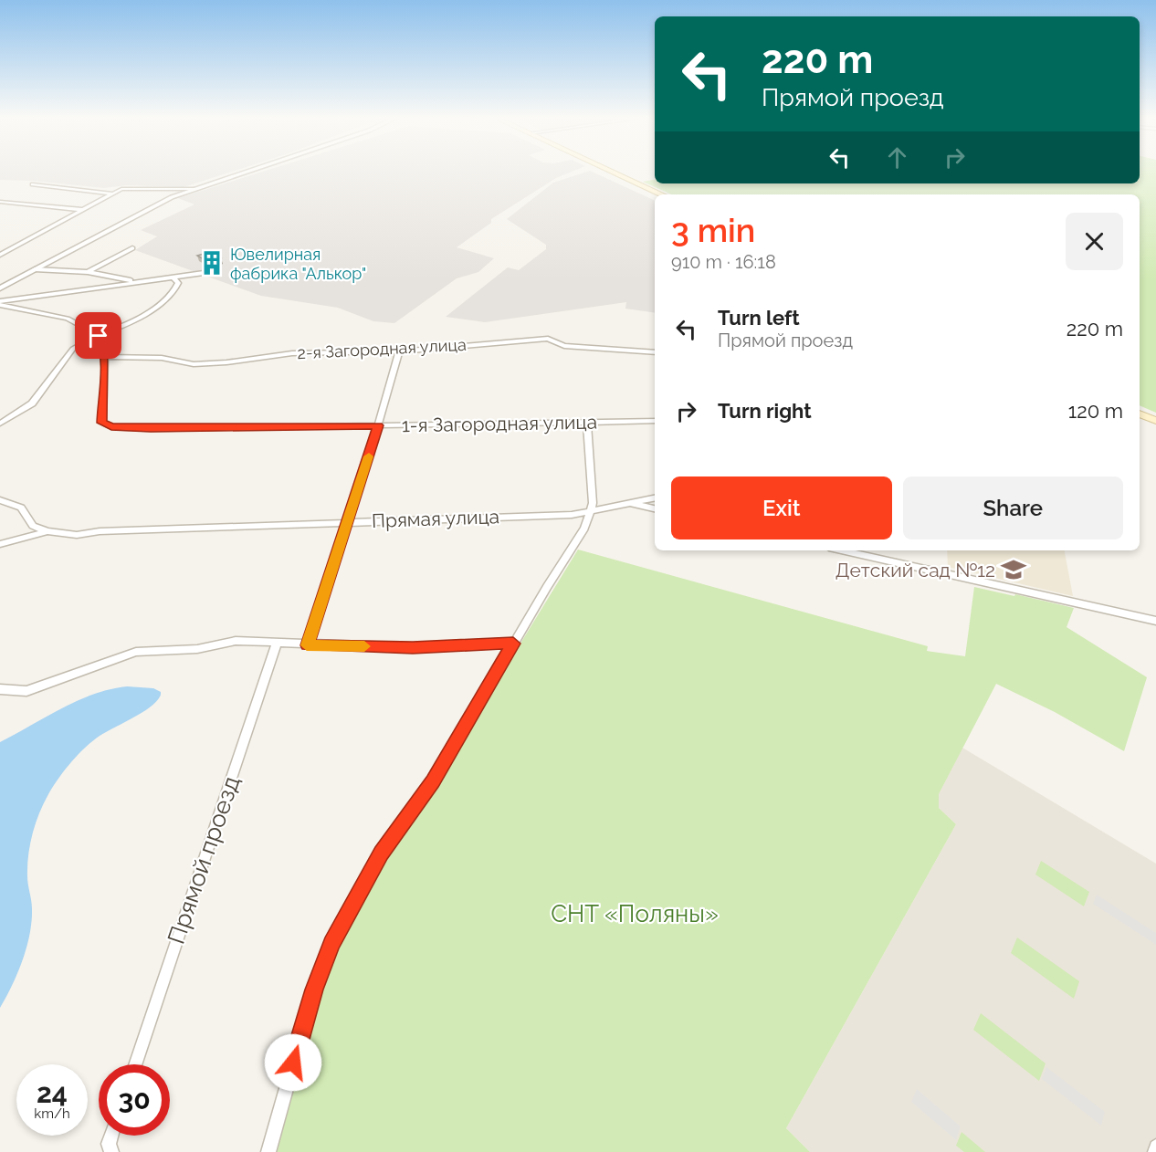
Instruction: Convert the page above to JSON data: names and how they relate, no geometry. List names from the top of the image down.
{
  "streets": {
    "street": [
      "2-я Загородная улица",
      "1-я Загородная улица",
      "Прямая улица",
      "Прямой проезд"
    ]
  },
  "crossings": [
    ["2-я Загородная улица", "1-я Загородная улица"]
  ],
  "parks": ["СНТ «Поляны»"],
  "places": {
    "building": ["Ювелирная фабрика \"Алькор\""],
    "school or university": ["Детский сад №12"]
  },
  "page": {
    "turn": ["220 m", "Прямой проезд"],
    "heading": ["3 min", "910 m · 16:18"],
    "list": [
      {
        "name": "Turn left",
        "note": "Прямой проезд",
        "value": "220 m"
      },
      {
        "name": "Turn right",
        "value": "120 m"
      }
    ],
    "buttons": ["Exit", "Share"],
    "speed": "24 km/h",
    "limit": "30"
  }
}
